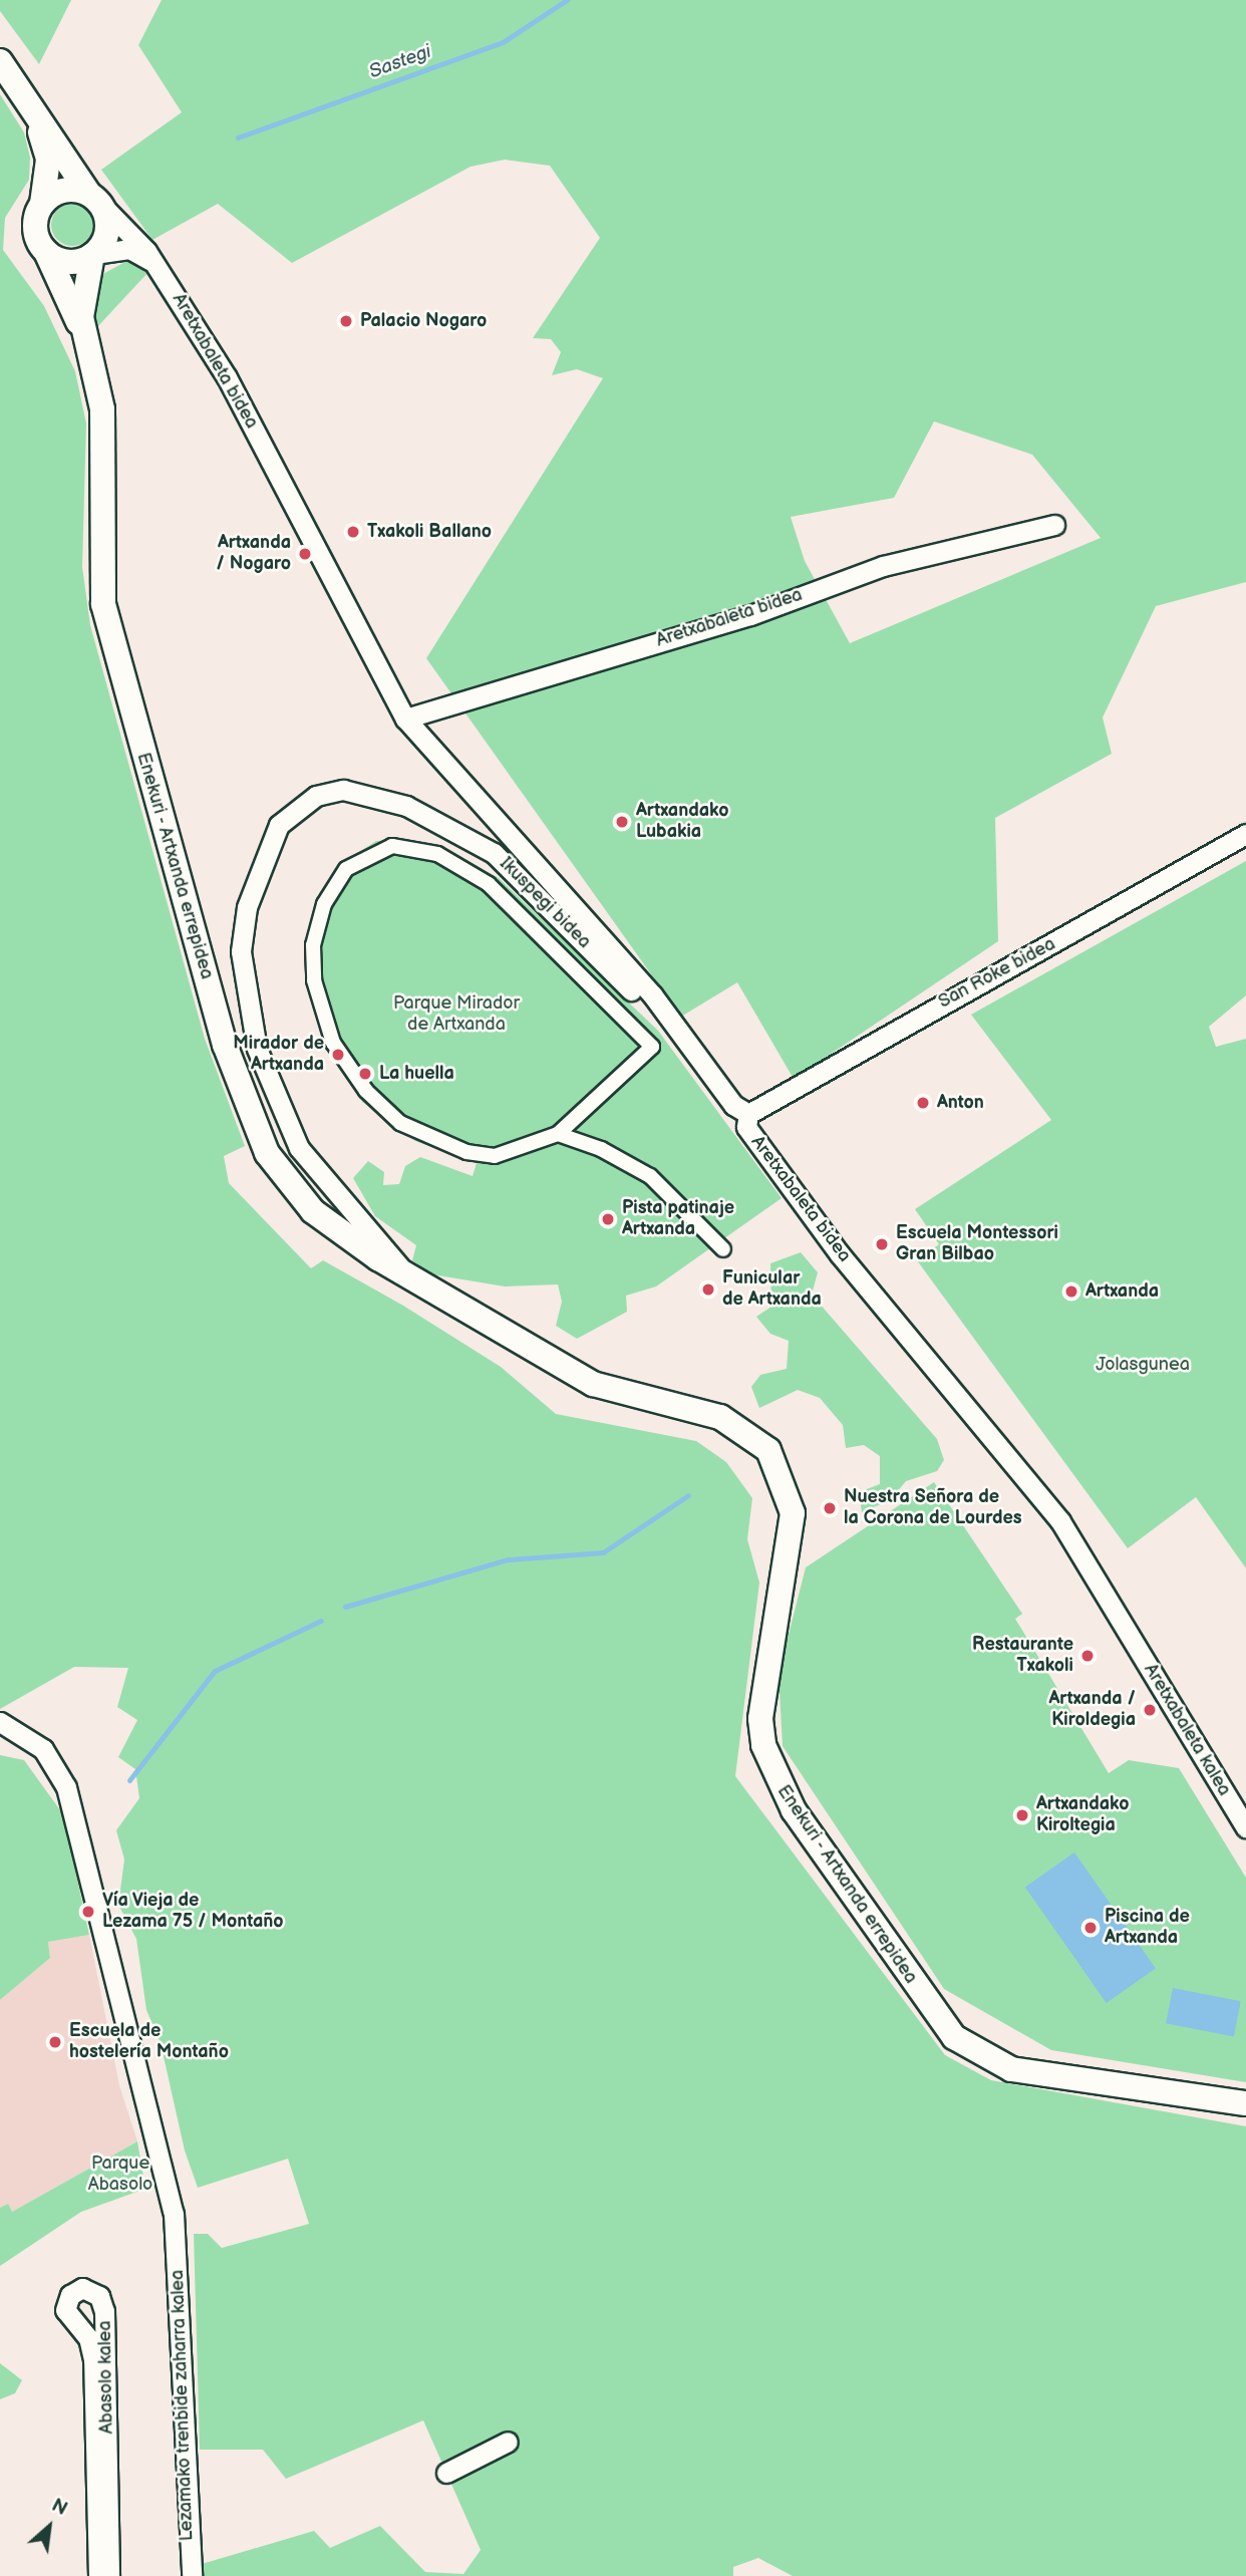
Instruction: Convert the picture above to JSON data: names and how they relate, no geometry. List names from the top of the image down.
{
  "streets": {
    "street": [
      "Aretxabaleta bidea",
      "Enekuri - Artxanda errepidea",
      "Ikuspegi bidea",
      "San Roke bidea",
      "Aretxabaleta kalea",
      "Abasolo kalea",
      "Lezamako trenbide zaharra kalea"
    ]
  },
  "crossings": [
    ["Aretxabaleta bidea", "Enekuri - Artxanda errepidea"],
    ["Aretxabaleta bidea", "Ikuspegi bidea"],
    ["Aretxabaleta bidea", "San Roke bidea"],
    ["Aretxabaleta bidea", "Aretxabaleta kalea"],
    ["Enekuri - Artxanda errepidea", "Ikuspegi bidea"]
  ],
  "water": ["Sastegi"],
  "parks": ["Parque Mirador de Artxanda", "Jolasgunea", "Parque Abasolo"],
  "places": [
    "Palacio Nogaro",
    "Txakoli Ballano",
    "Artxanda / Nogaro",
    "Artxandako Lubakia",
    "Mirador de Artxanda",
    "La huella",
    "Anton",
    "Pista patinaje Artxanda",
    "Escuela Montessori Gran Bilbao",
    "Funicular de Artxanda",
    "Artxanda",
    "Nuestra Señora de la Corona de Lourdes",
    "Restaurante Txakoli",
    "Artxanda / Kiroldegia",
    "Artxandako Kiroltegia",
    "Vía Vieja de Lezama 75 / Montaño",
    "Piscina de Artxanda",
    "Escuela de hostelería Montaño"
  ],
  "north": "top right"
}
